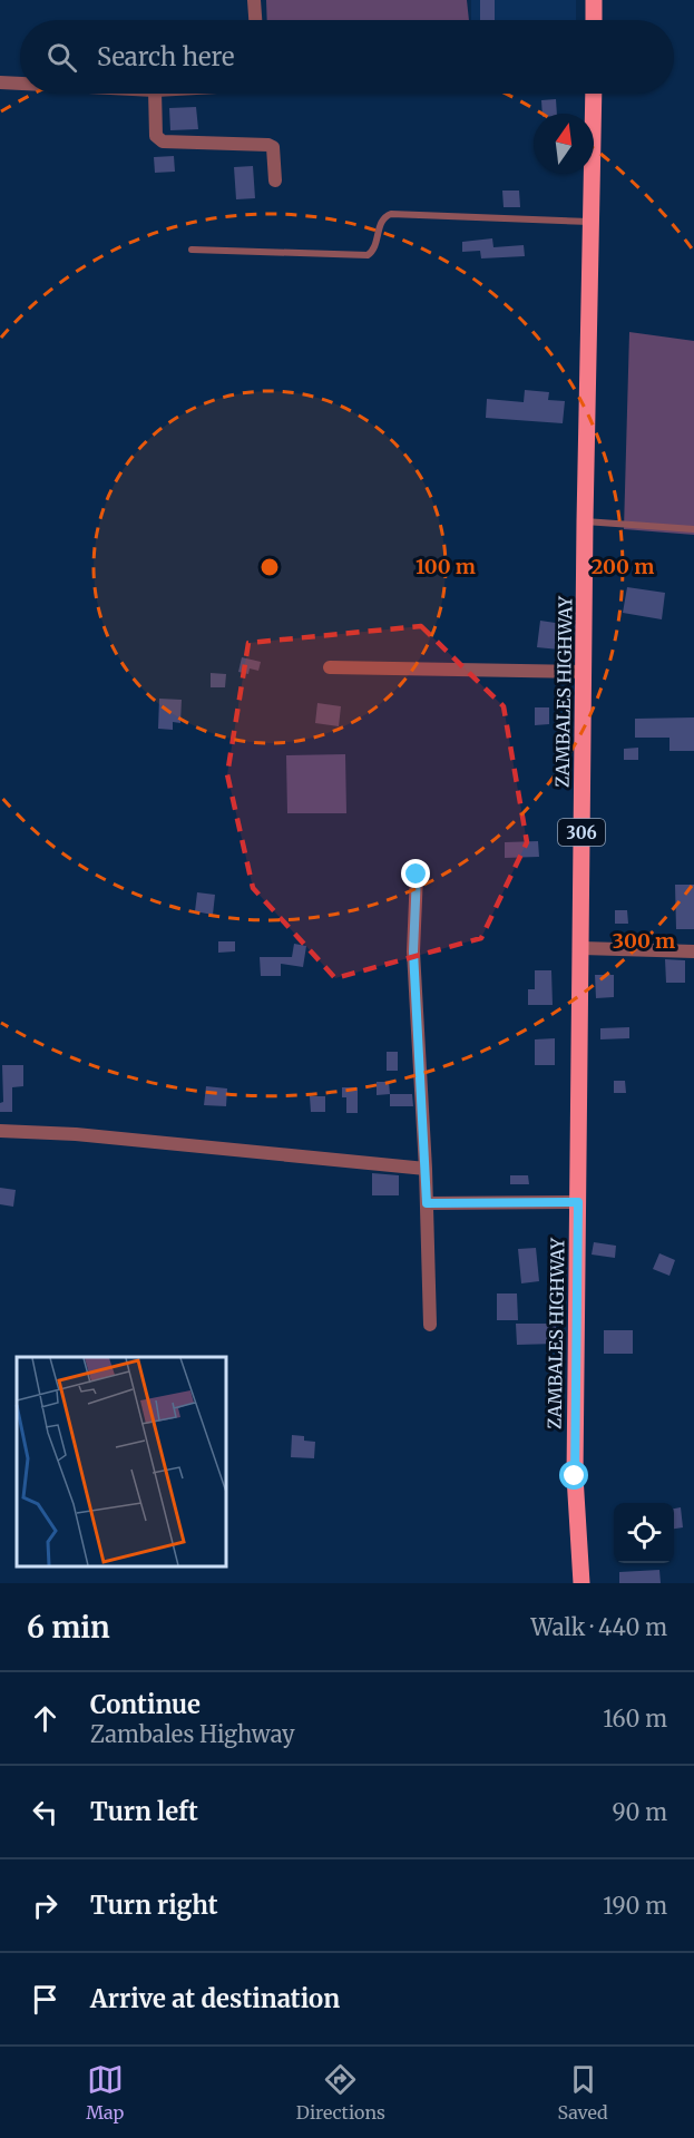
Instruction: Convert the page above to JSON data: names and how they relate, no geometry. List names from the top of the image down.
{
  "streets": {
    "main road": ["ZAMBALES HIGHWAY", "306"]
  },
  "north": "top",
  "page": {
    "search": "Search here",
    "heading": ["6 min", "Walk · 440 m"],
    "list": [
      ["Continue", "Zambales Highway", "160 m"],
      ["Turn left", "90 m"],
      ["Turn right", "190 m"],
      "Arrive at destination"
    ],
    "nav": ["Map", "Directions", "Saved"]
  },
  "rings": ["100 m", "200 m", "300 m"]
}
